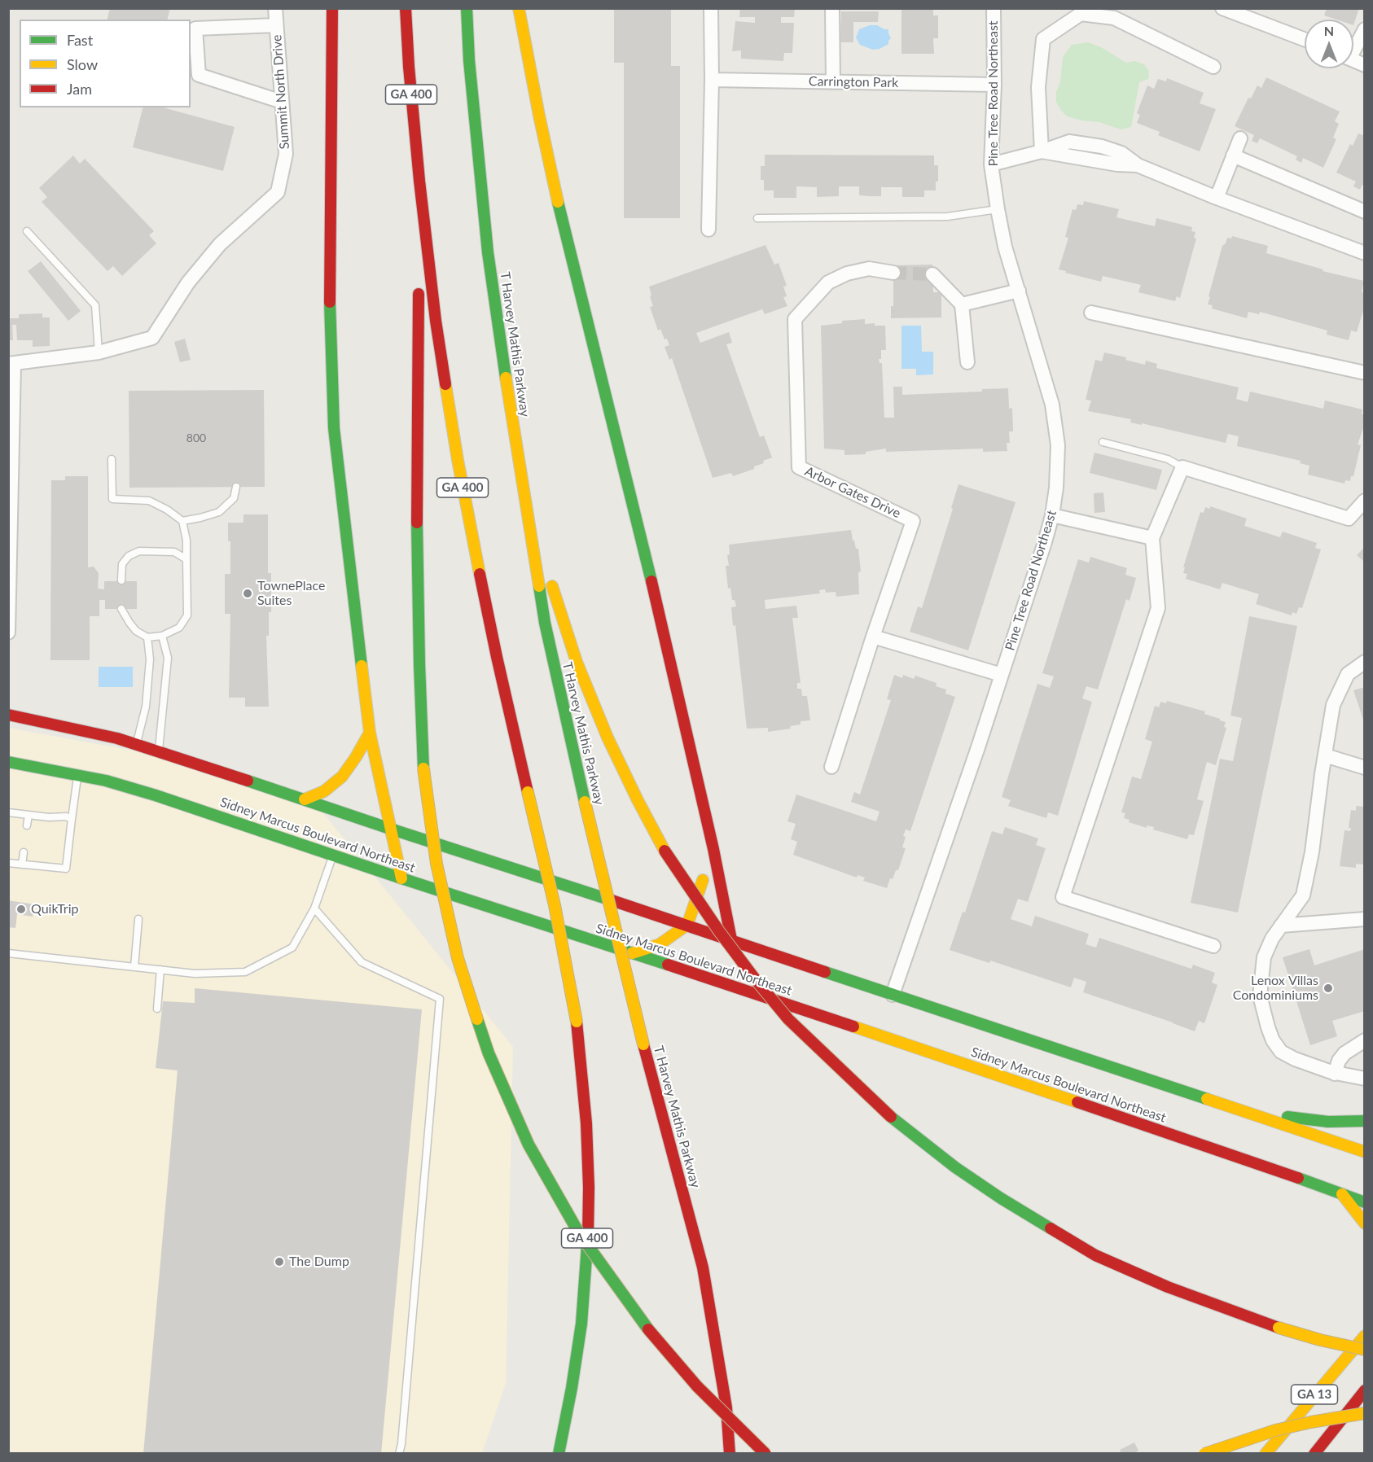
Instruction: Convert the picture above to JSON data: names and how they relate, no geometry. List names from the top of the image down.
{
  "streets": {
    "main road": [
      "GA 400",
      "T Harvey Mathis Parkway",
      "Sidney Marcus Boulevard Northeast",
      "GA 13"
    ],
    "street": [
      "Carrington Park",
      "Summit North Drive",
      "Pine Tree Road Northeast",
      "Arbor Gates Drive"
    ]
  },
  "crossings": [
    ["Carrington Park", "Pine Tree Road Northeast"]
  ],
  "places": [
    "TownePlace Suites",
    "QuikTrip",
    "Lenox Villas Condominiums",
    "The Dump"
  ],
  "house_numbers": ["800"],
  "legend": ["Fast", "Slow", "Jam"],
  "north": "top"
}
